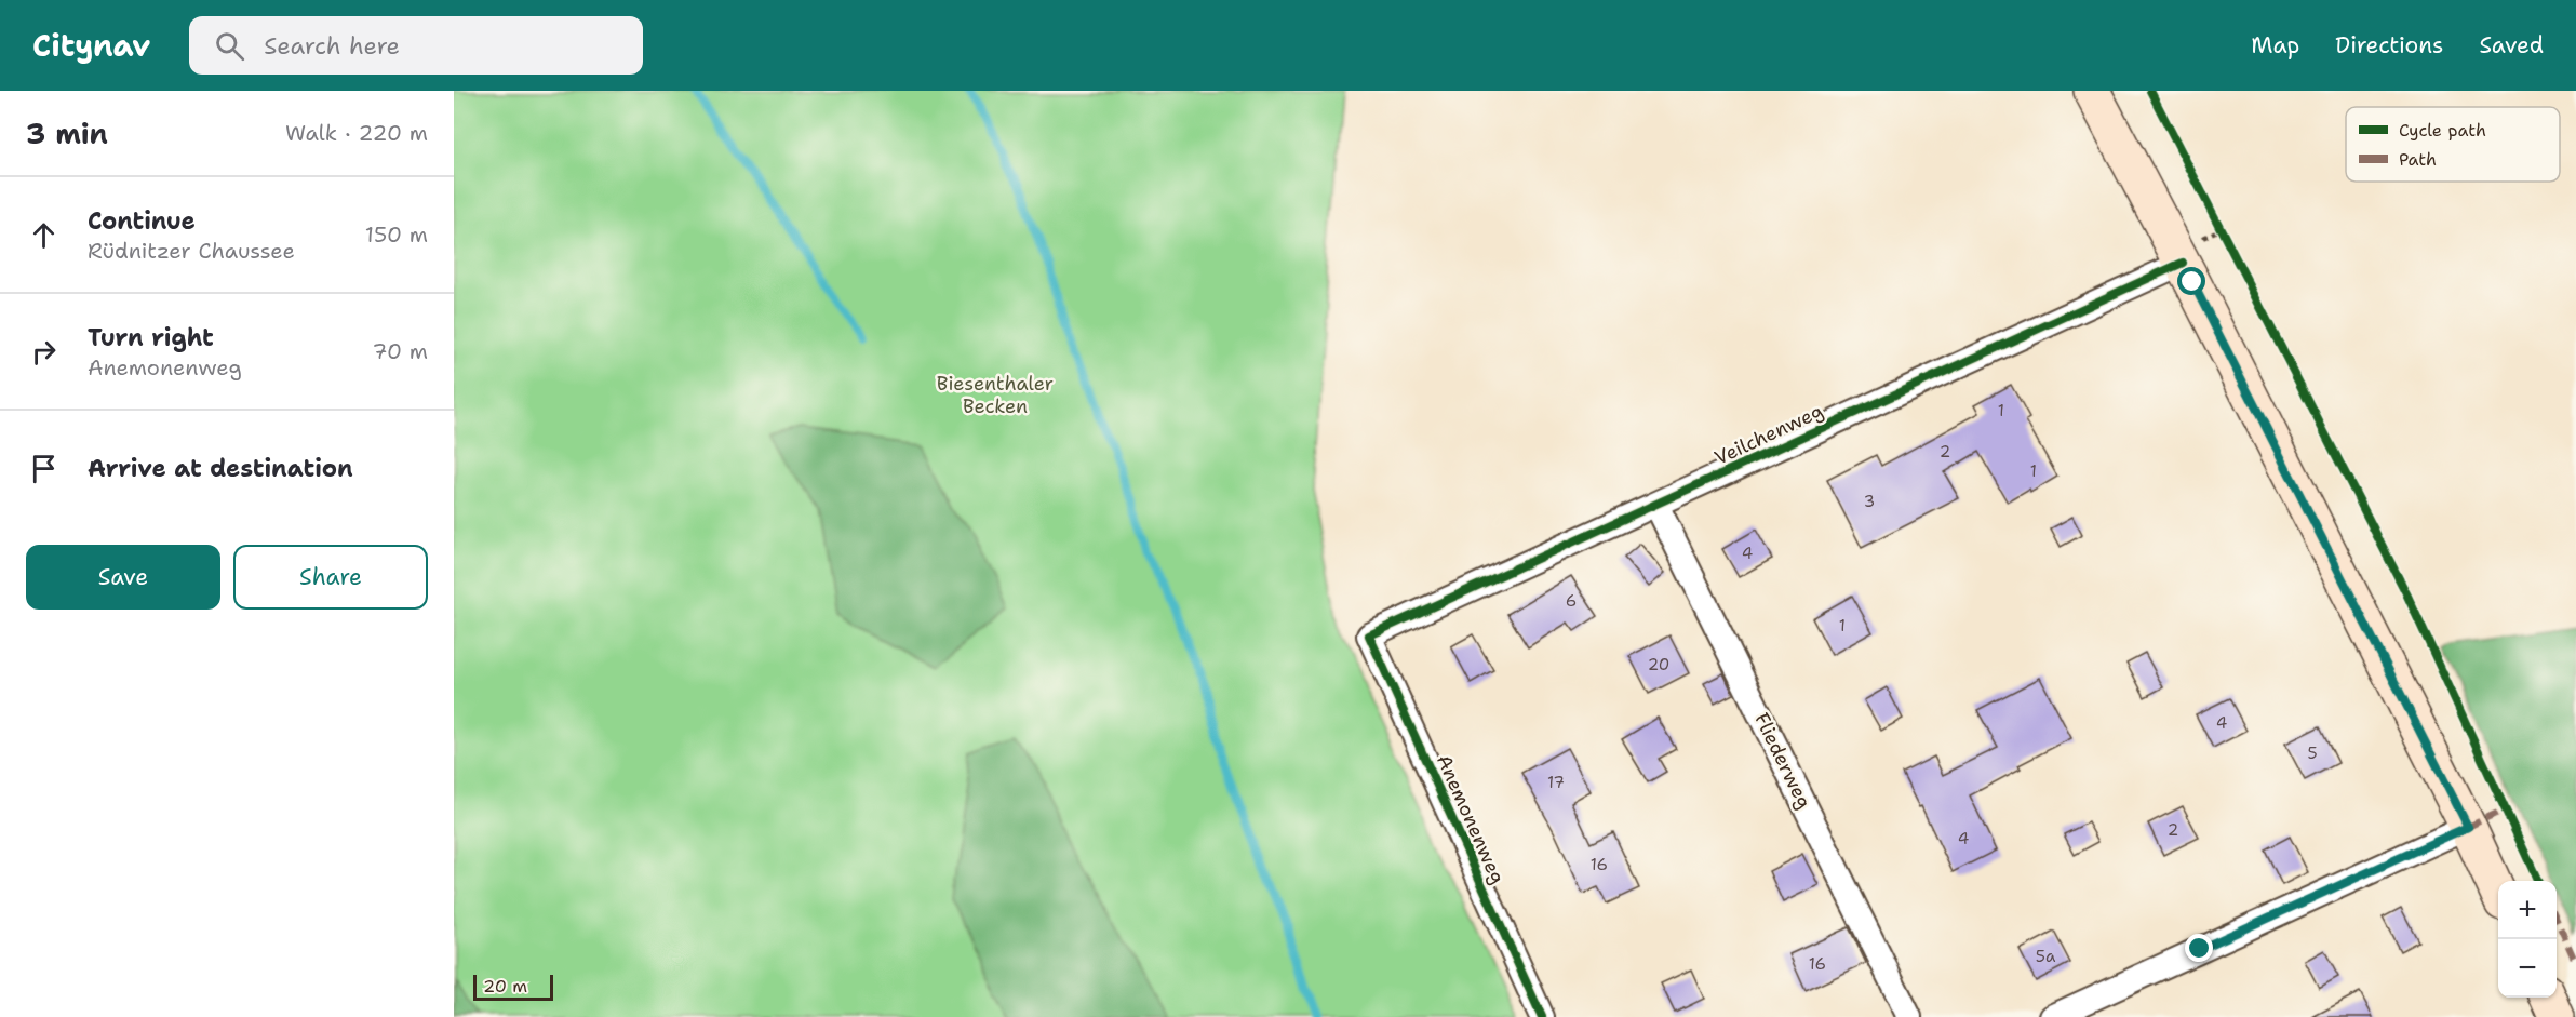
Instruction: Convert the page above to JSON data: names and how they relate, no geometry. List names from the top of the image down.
{
  "streets": {
    "street": ["Veilchenweg", "Fliederweg", "Anemonenweg"]
  },
  "crossings": [
    ["Veilchenweg", "Fliederweg"],
    ["Veilchenweg", "Anemonenweg"]
  ],
  "parks": ["Biesenthaler Becken"],
  "house_numbers": [
    "1",
    "2",
    "1",
    "3",
    "4",
    "6",
    "1",
    "20",
    "4",
    "5",
    "17",
    "2",
    "4",
    "16",
    "5a",
    "16"
  ],
  "legend": ["Cycle path", "Path"],
  "scale_bar": "20 m",
  "page": {
    "header": "Citynav",
    "search": "Search here",
    "nav": ["Map", "Directions", "Saved"],
    "heading": ["3 min", "Walk · 220 m"],
    "list": [
      ["Continue", "Rüdnitzer Chaussee", "150 m"],
      ["Turn right", "Anemonenweg", "70 m"],
      "Arrive at destination"
    ],
    "buttons": ["Save", "Share"],
    "map_buttons": ["+", "−"],
    "scale": "20 m"
  }
}
